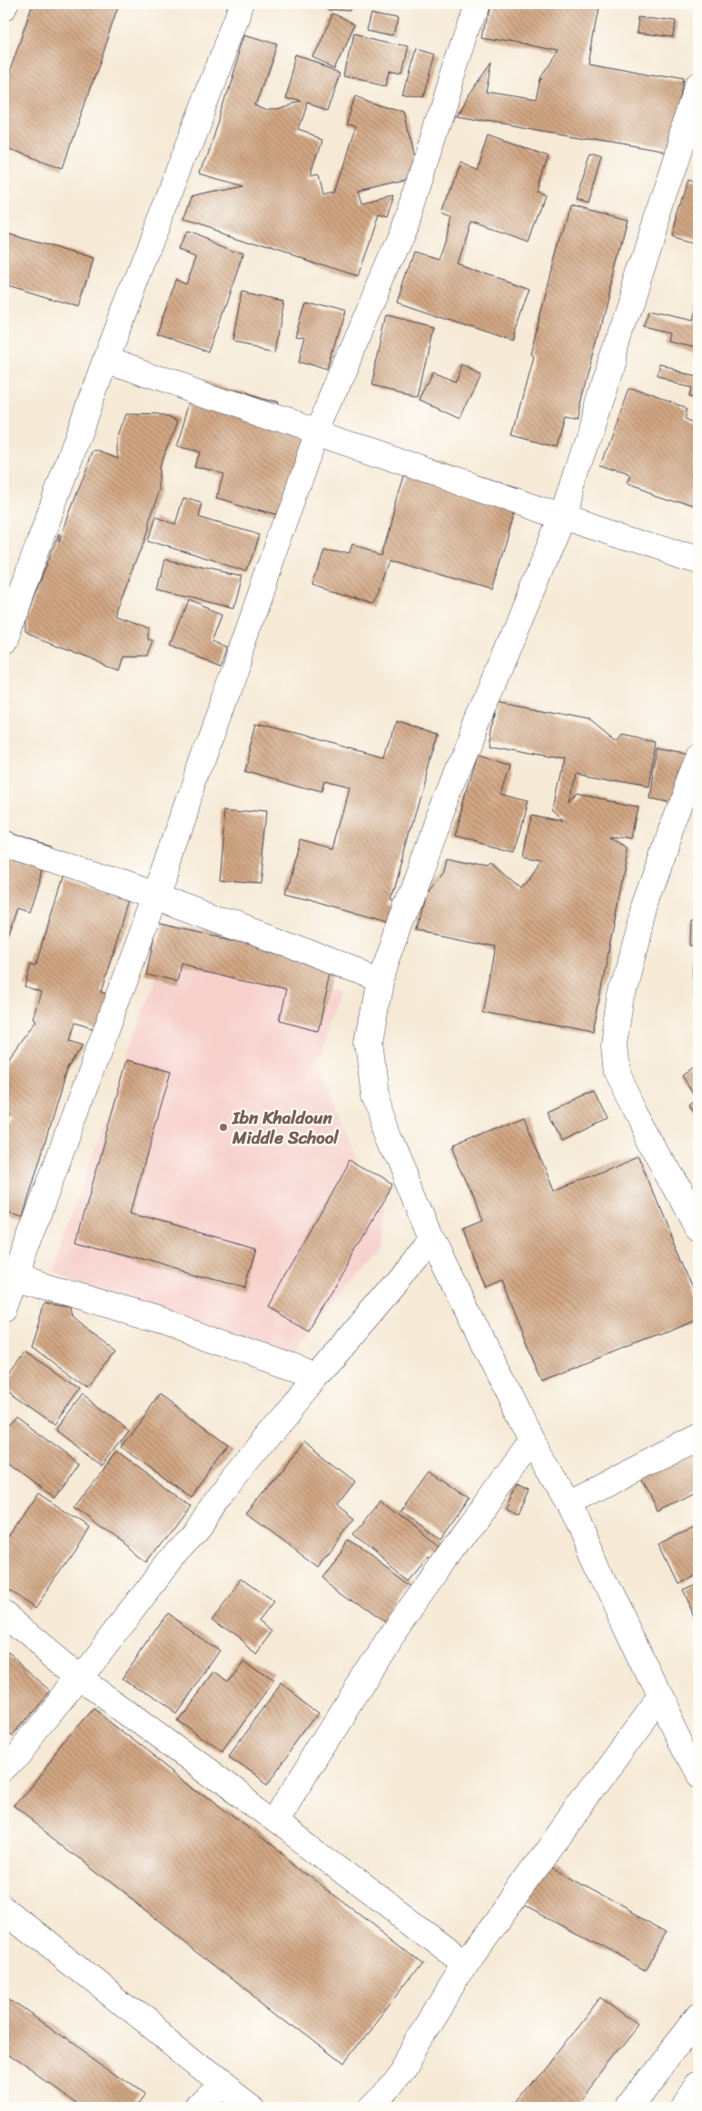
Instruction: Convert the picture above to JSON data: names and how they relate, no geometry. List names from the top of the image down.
{
  "places": ["Ibn Khaldoun Middle School"]
}
